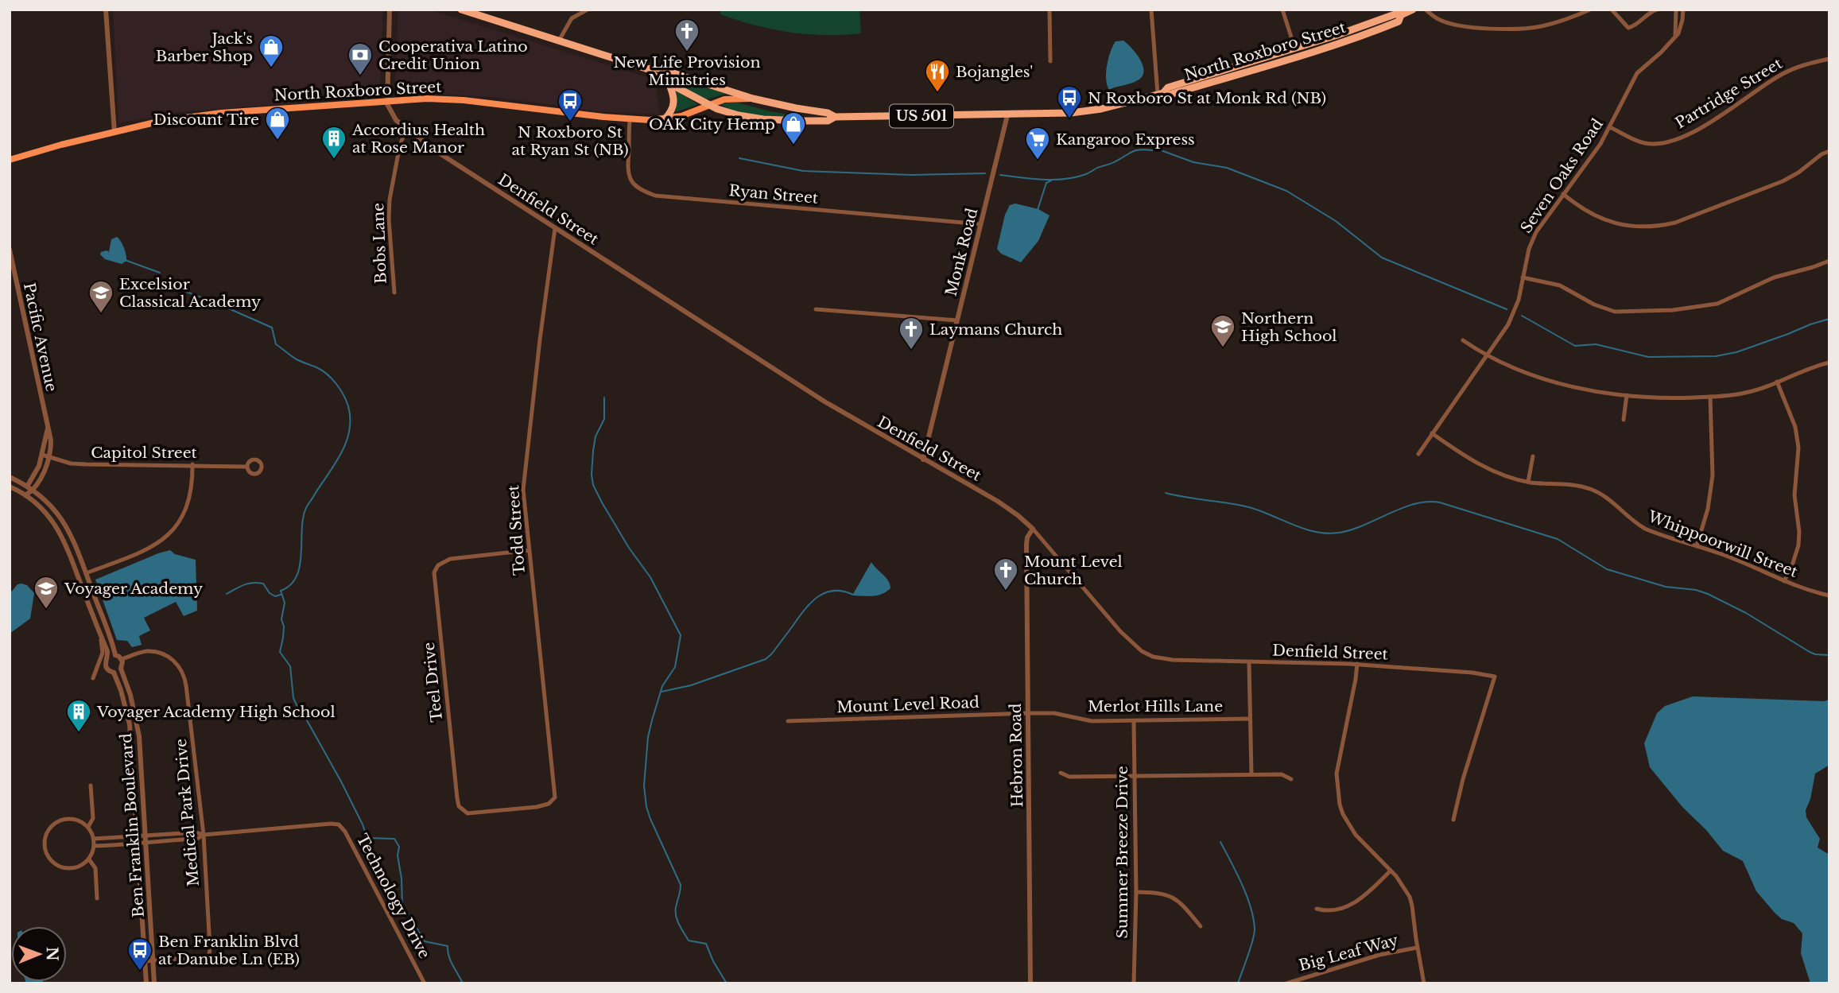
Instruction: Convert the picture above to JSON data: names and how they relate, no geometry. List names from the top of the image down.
{
  "streets": {
    "highway": ["North Roxboro Street", "US 501"],
    "street": [
      "Partridge Street",
      "Seven Oaks Road",
      "Ryan Street",
      "Denfield Street",
      "Bobs Lane",
      "Monk Road",
      "Pacific Avenue",
      "Capitol Street",
      "Todd Street",
      "Whippoorwill Street",
      "Teel Drive",
      "Mount Level Road",
      "Merlot Hills Lane",
      "Hebron Road",
      "Medical Park Drive",
      "Ben Franklin Boulevard",
      "Summer Breeze Drive",
      "Technology Drive",
      "Big Leaf Way"
    ]
  },
  "crossings": [
    ["North Roxboro Street", "US 501"],
    ["North Roxboro Street", "Ryan Street"],
    ["North Roxboro Street", "Denfield Street"],
    ["North Roxboro Street", "Monk Road"],
    ["Partridge Street", "Seven Oaks Road"],
    ["Seven Oaks Road", "Whippoorwill Street"],
    ["Ryan Street", "Monk Road"],
    ["Denfield Street", "Bobs Lane"],
    ["Denfield Street", "Monk Road"],
    ["Denfield Street", "Todd Street"],
    ["Denfield Street", "Hebron Road"],
    ["Pacific Avenue", "Capitol Street"],
    ["Todd Street", "Teel Drive"],
    ["Mount Level Road", "Merlot Hills Lane"],
    ["Mount Level Road", "Hebron Road"],
    ["Merlot Hills Lane", "Hebron Road"],
    ["Merlot Hills Lane", "Summer Breeze Drive"],
    ["Medical Park Drive", "Ben Franklin Boulevard"],
    ["Medical Park Drive", "Technology Drive"],
    ["Ben Franklin Boulevard", "Technology Drive"]
  ],
  "places": {
    "church": ["New Life Provision Ministries", "Laymans Church", "Mount Level Church"],
    "shop": ["Jack's Barber Shop", "Discount Tire", "OAK City Hemp"],
    "bank": ["Cooperativa Latino Credit Union"],
    "restaurant": ["Bojangles'"],
    "bus stop": ["N Roxboro St at Monk Rd (NB)", "N Roxboro St at Ryan St (NB)", "Ben Franklin Blvd at Danube Ln (EB)"],
    "building": ["Accordius Health at Rose Manor", "Voyager Academy High School"],
    "supermarket": ["Kangaroo Express"],
    "school or university": ["Excelsior Classical Academy", "Northern High School", "Voyager Academy"]
  },
  "north": "right"
}
